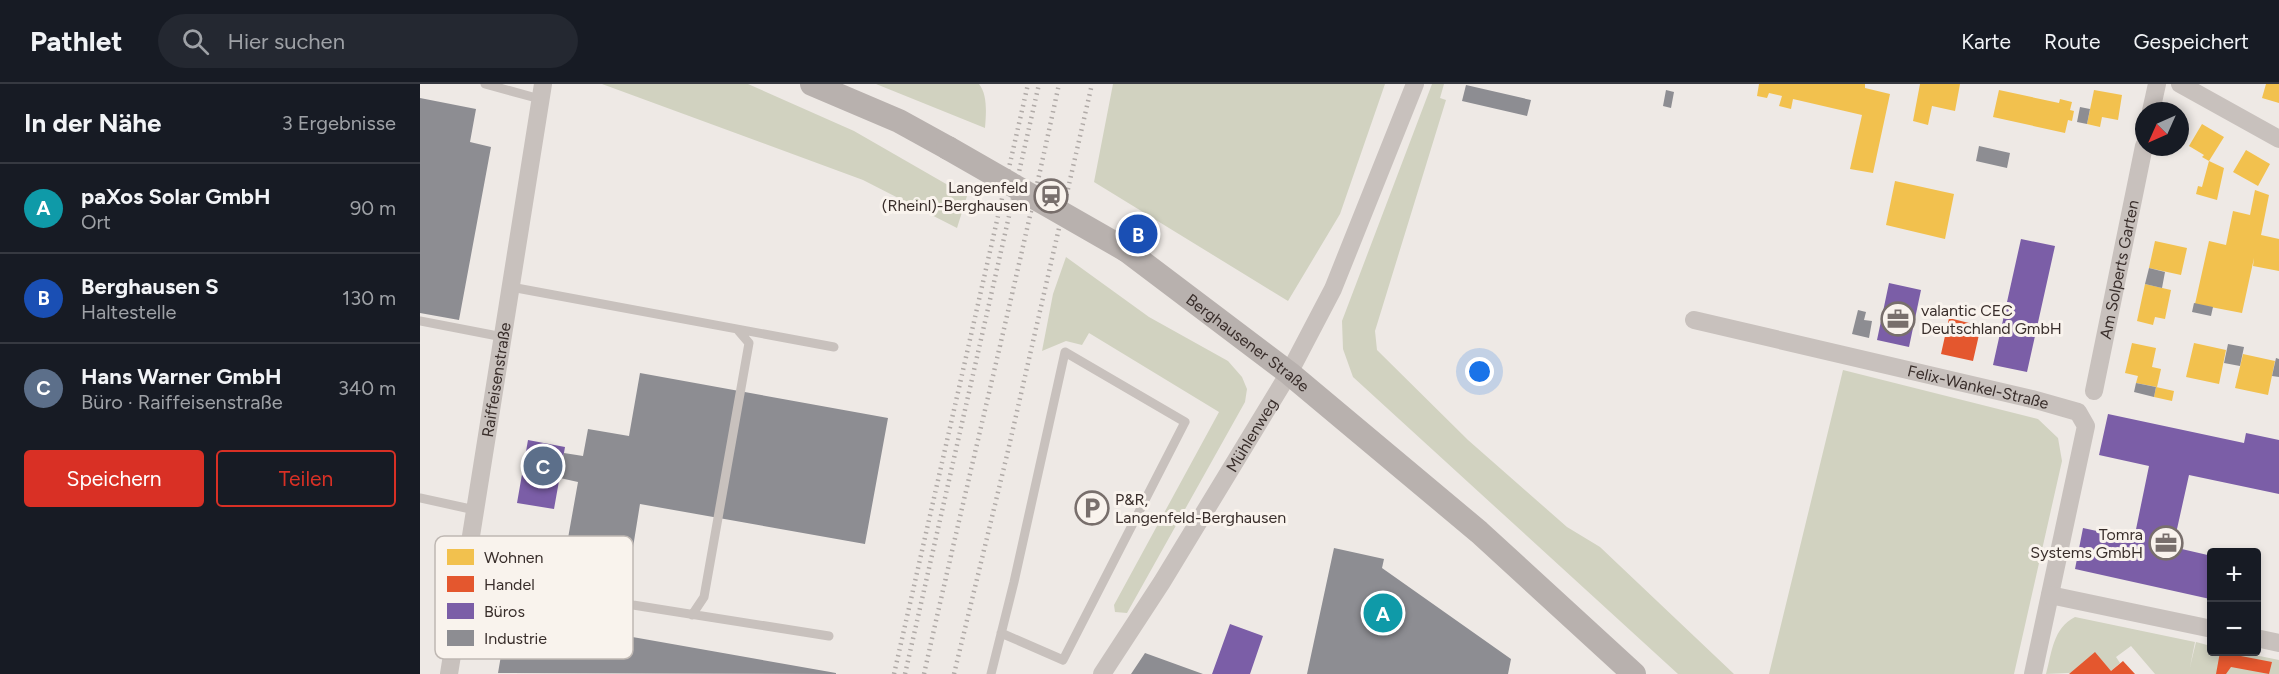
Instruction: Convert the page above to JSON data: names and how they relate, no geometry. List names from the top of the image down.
{
  "streets": {
    "main road": ["Berghausener Straße"],
    "street": [
      "Am Solperts Garten",
      "Raiffeisenstraße",
      "Felix-Wankel-Straße",
      "Mühlenweg"
    ]
  },
  "crossings": [
    ["Berghausener Straße", "Mühlenweg"]
  ],
  "places": {
    "station": ["Langenfeld (Rheinl)-Berghausen"],
    "office": ["valantic CEC Deutschland GmbH", "Tomra Systems GmbH"],
    "parking": ["P&R, Langenfeld-Berghausen"]
  },
  "legend": [
    "Wohnen",
    "Handel",
    "Büros",
    "Industrie"
  ],
  "north": "bottom left",
  "page": {
    "header": "Pathlet",
    "search": "Hier suchen",
    "nav": ["Karte", "Route", "Gespeichert"],
    "heading": ["In der Nähe", "3 Ergebnisse"],
    "list": [
      {
        "mark": "A",
        "name": "paXos Solar GmbH",
        "note": "Ort",
        "value": "90 m"
      },
      {
        "mark": "B",
        "name": "Berghausen S",
        "note": "Haltestelle",
        "value": "130 m"
      },
      {
        "mark": "C",
        "name": "Hans Warner GmbH",
        "note": "Büro · Raiffeisenstraße",
        "value": "340 m"
      }
    ],
    "pins": ["B", "C", "A"],
    "buttons": ["Speichern", "Teilen"],
    "map_buttons": ["+", "−"]
  }
}
